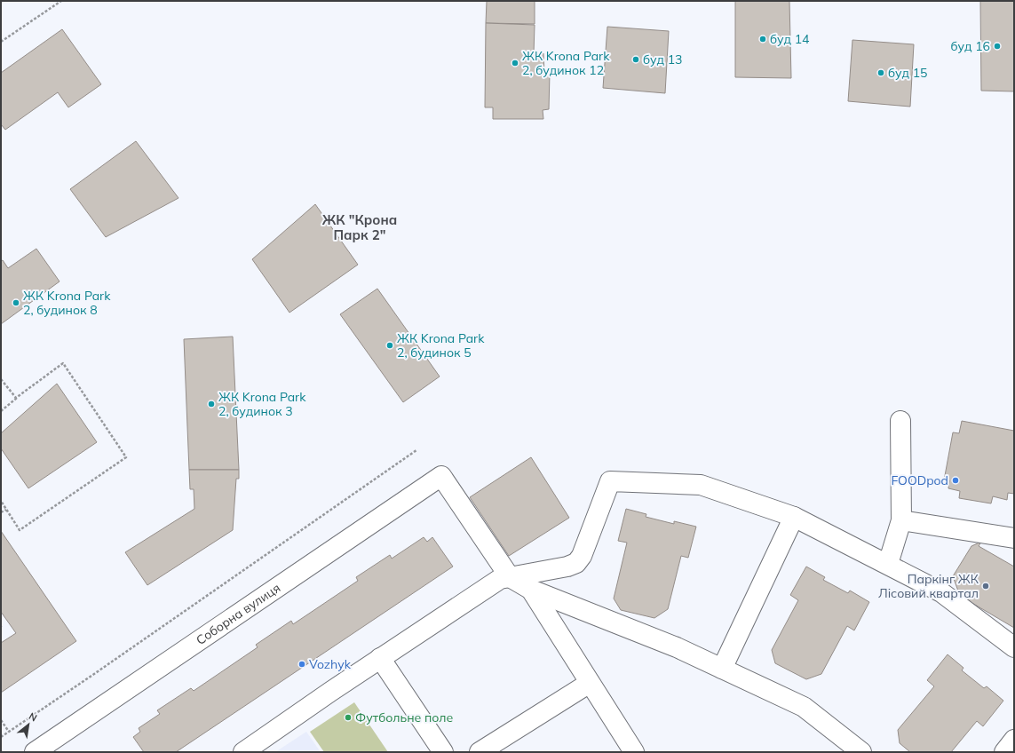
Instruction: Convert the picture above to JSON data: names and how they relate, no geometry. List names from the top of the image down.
{
  "streets": {
    "street": ["Соборна вулиця"]
  },
  "districts": ["ЖК \"Крона Парк 2\""],
  "places": [
    "буд 14",
    "буд 16",
    "буд 13",
    "ЖК Krona Park 2, будинок 12",
    "буд 15",
    "ЖК Krona Park 2, будинок 8",
    "ЖК Krona Park 2, будинок 5",
    "ЖК Krona Park 2, будинок 3",
    "FOODpod",
    "Паркінг ЖК Лісовий квартал",
    "Vozhyk",
    "Футбольне поле"
  ],
  "north": "top right"
}
